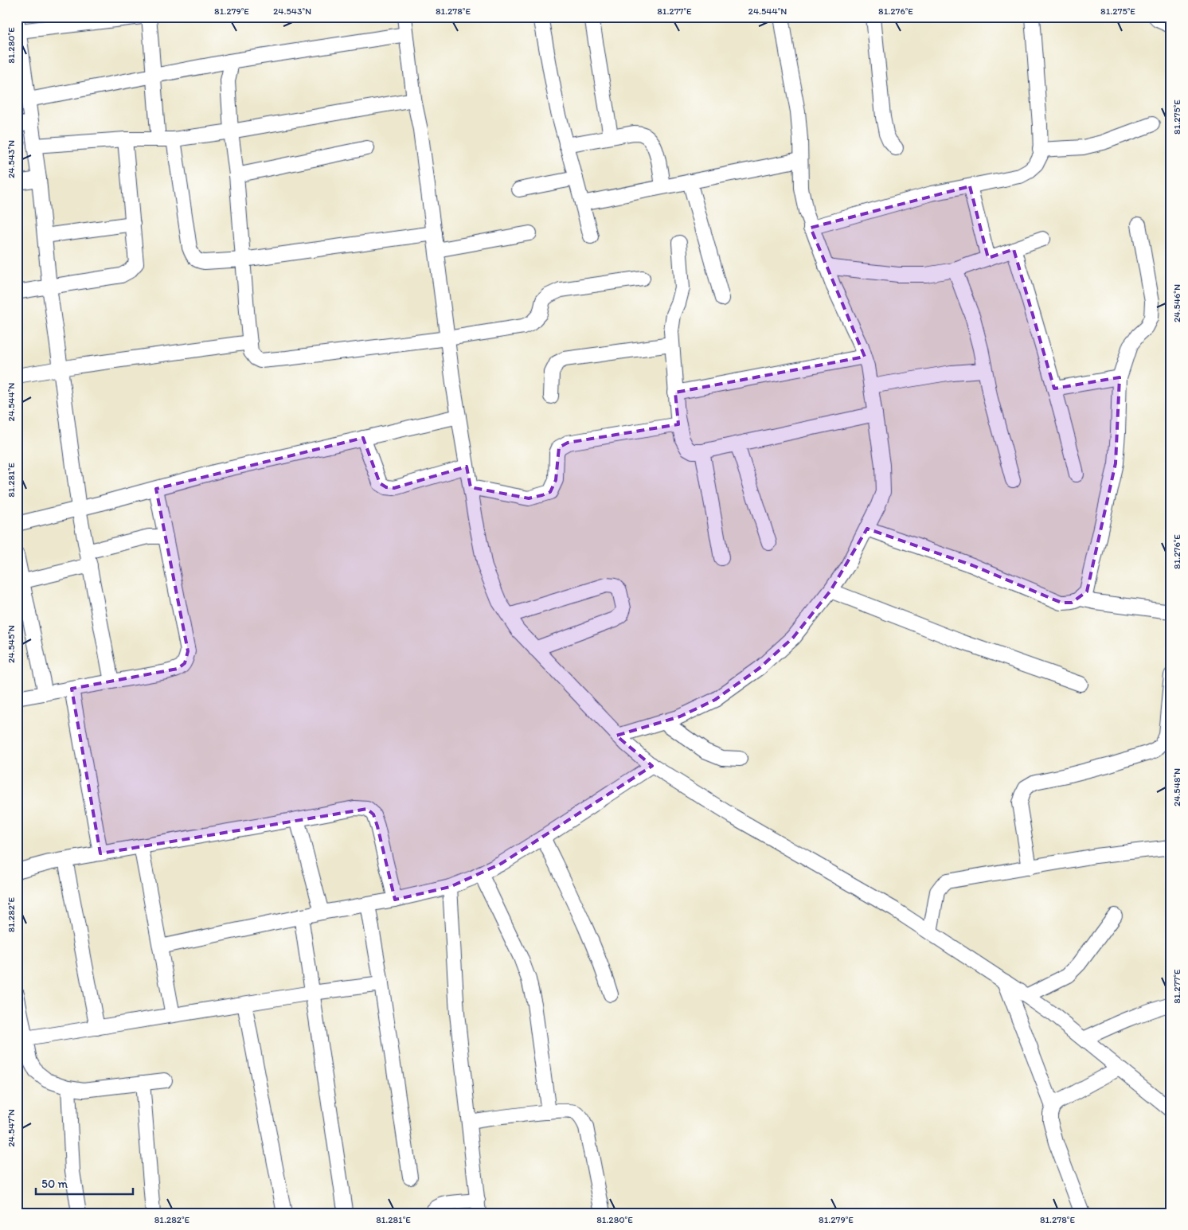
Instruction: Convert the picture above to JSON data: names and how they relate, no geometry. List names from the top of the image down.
{
  "scale_bar": "50 m",
  "coordinates": [
    "81.279°E",
    "24.543°N",
    "81.278°E",
    "81.277°E",
    "24.544°N",
    "81.276°E",
    "81.275°E",
    "81.280°E",
    "24.546°N",
    "81.281°E",
    "24.545°N",
    "24.548°N",
    "81.282°E",
    "24.547°N"
  ]
}
